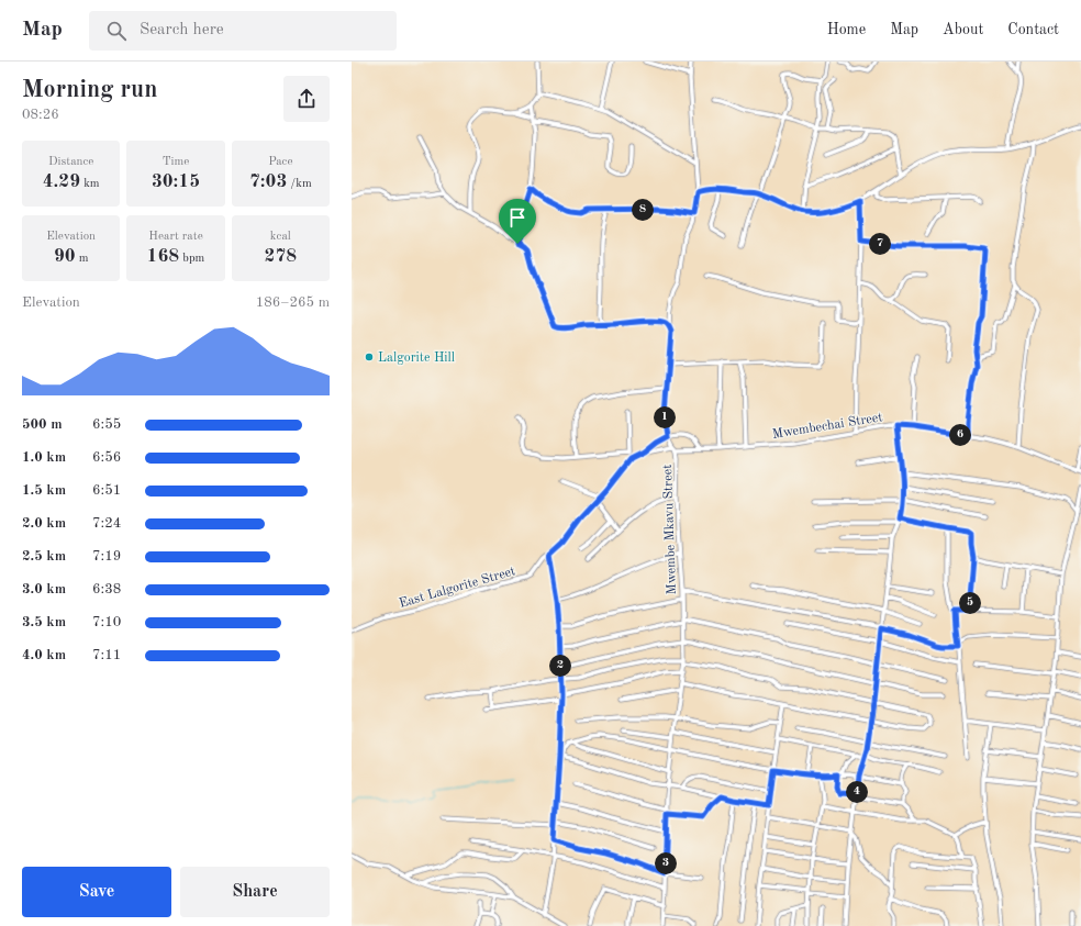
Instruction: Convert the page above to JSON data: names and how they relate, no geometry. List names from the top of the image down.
{
  "streets": {
    "street": ["Mwembechai Street", "Mwembe Mkavu Street", "East Lalgorite Street"]
  },
  "crossings": [
    ["Mwembechai Street", "Mwembe Mkavu Street"],
    ["Mwembechai Street", "East Lalgorite Street"],
    ["Mwembe Mkavu Street", "East Lalgorite Street"]
  ],
  "places": ["Lalgorite Hill"],
  "page": {
    "header": "Map",
    "search": "Search here",
    "nav": [
      "Home",
      "Map",
      "About",
      "Contact"
    ],
    "heading": ["Morning run", "08:26"],
    "stats": [
      ["Distance", "4.29 km"],
      ["Time", "30:15"],
      ["Pace", "7:03 /km"],
      ["Elevation", "90 m"],
      ["Heart rate", "168 bpm"],
      ["kcal", "278"]
    ],
    "pins": [
      "8",
      "7",
      "1",
      "6",
      "5",
      "2",
      "4",
      "3"
    ],
    "chart": ["Elevation", "186–265 m"],
    "list": [
      {
        "name": "500 m",
        "note": "6:55"
      },
      {
        "name": "1.0 km",
        "note": "6:56"
      },
      {
        "name": "1.5 km",
        "note": "6:51"
      },
      {
        "name": "2.0 km",
        "note": "7:24"
      },
      {
        "name": "2.5 km",
        "note": "7:19"
      },
      {
        "name": "3.0 km",
        "note": "6:38"
      },
      {
        "name": "3.5 km",
        "note": "7:10"
      },
      {
        "name": "4.0 km",
        "note": "7:11"
      }
    ],
    "buttons": ["Save", "Share"]
  }
}
